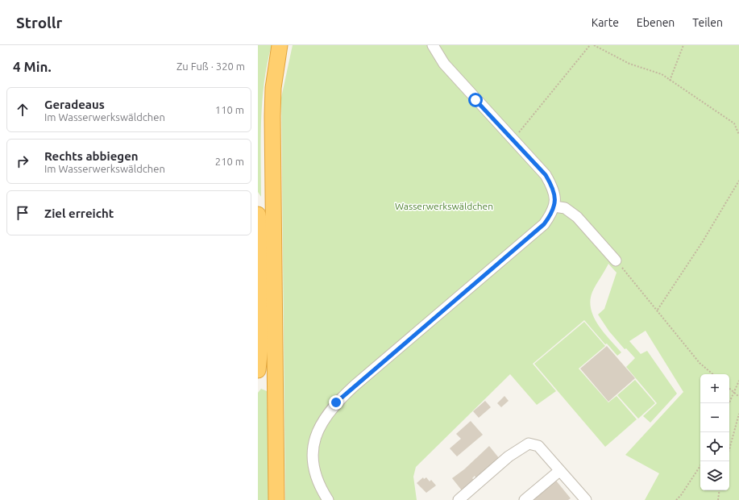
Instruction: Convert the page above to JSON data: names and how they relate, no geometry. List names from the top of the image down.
{
  "parks": ["Wasserwerkswäldchen"],
  "page": {
    "header": "Strollr",
    "nav": ["Karte", "Ebenen", "Teilen"],
    "heading": ["4 Min.", "Zu Fuß · 320 m"],
    "list": [
      ["Geradeaus", "Im Wasserwerkswäldchen", "110 m"],
      ["Rechts abbiegen", "Im Wasserwerkswäldchen", "210 m"],
      "Ziel erreicht"
    ],
    "map_buttons": ["+", "−"]
  }
}
